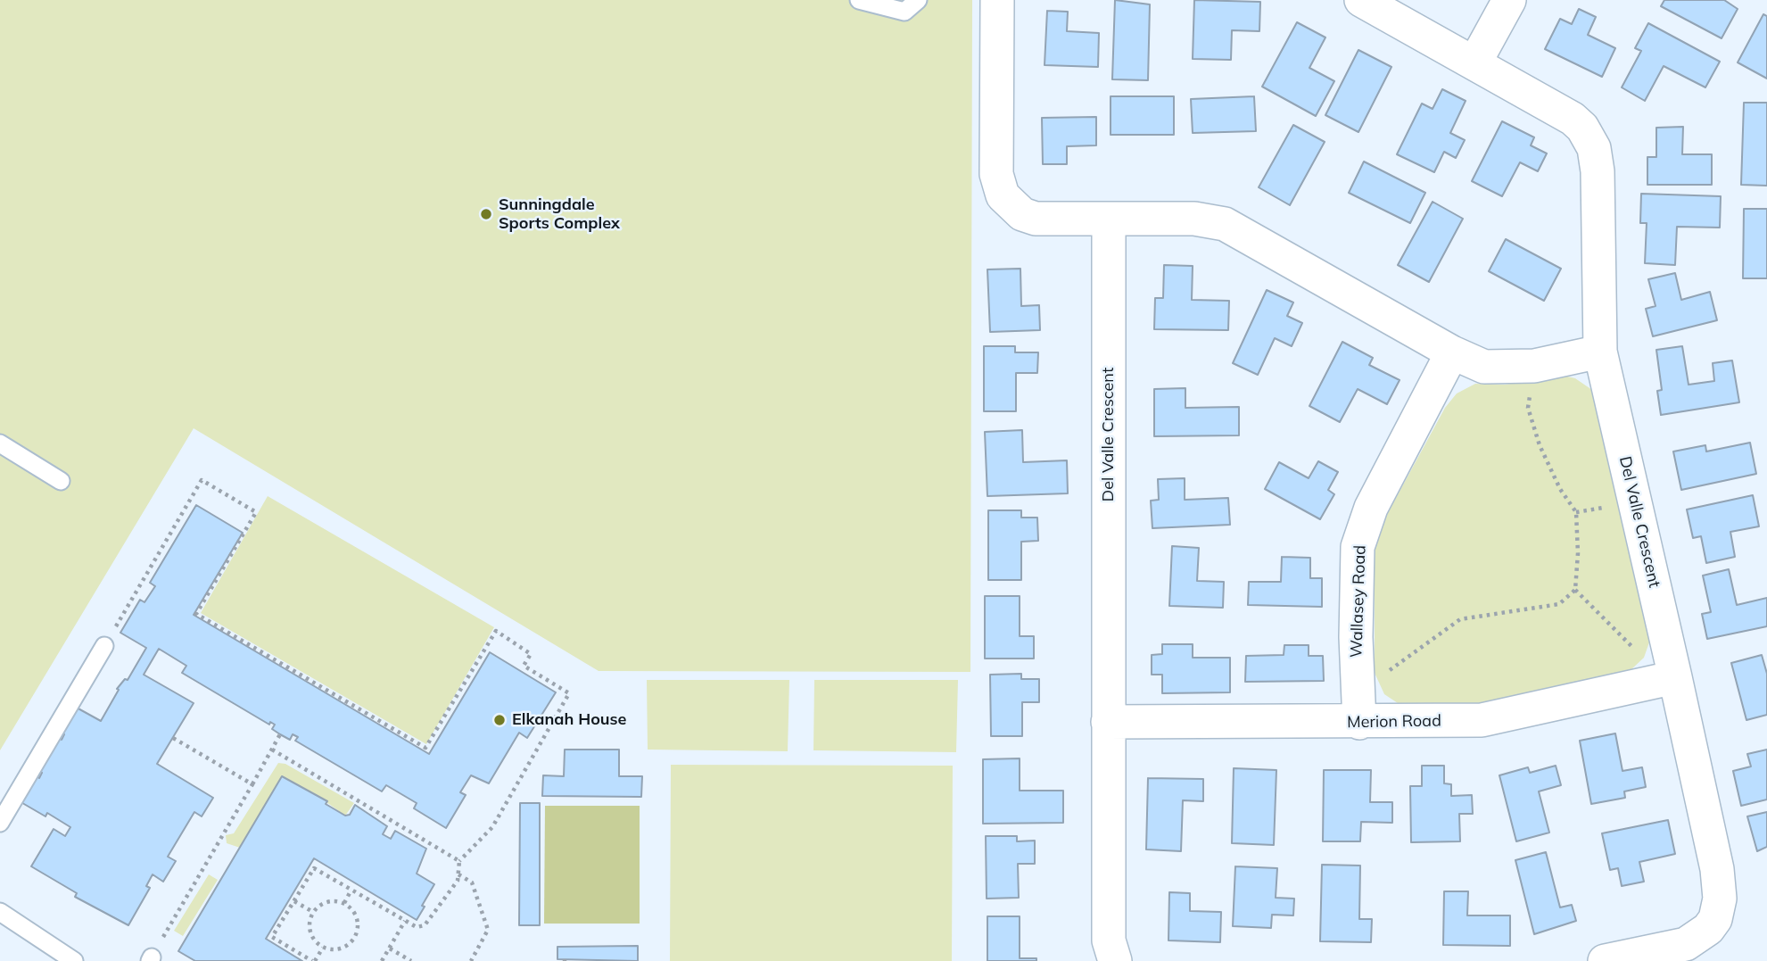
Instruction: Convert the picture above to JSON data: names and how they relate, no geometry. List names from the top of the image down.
{
  "streets": {
    "street": ["Del Valle Crescent", "Wallasey Road", "Merion Road"]
  },
  "crossings": [
    ["Del Valle Crescent", "Merion Road"],
    ["Wallasey Road", "Merion Road"]
  ],
  "places": ["Sunningdale Sports Complex", "Elkanah House"]
}
